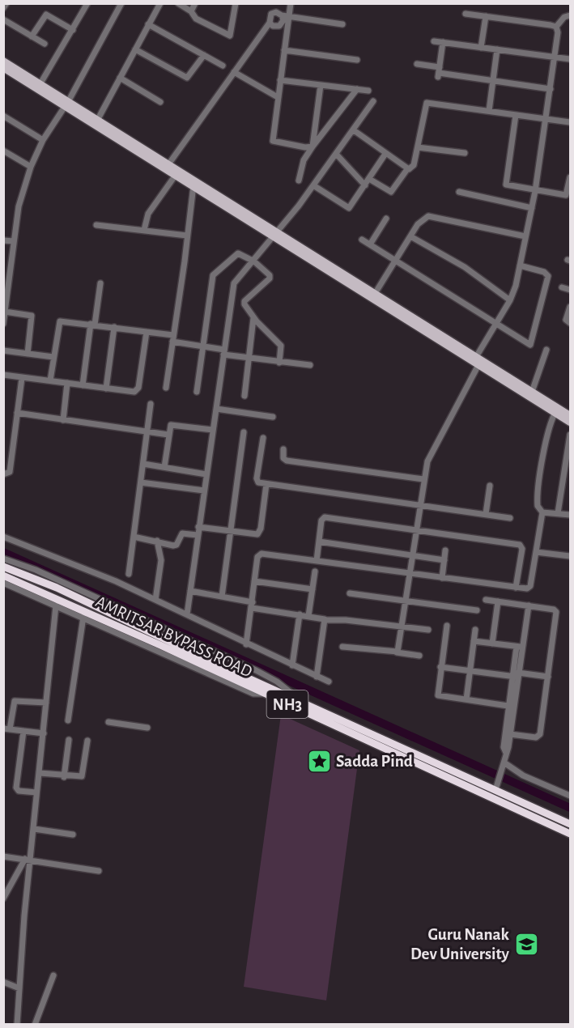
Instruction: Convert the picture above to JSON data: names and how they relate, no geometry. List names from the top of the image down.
{
  "streets": {
    "highway": ["AMRITSAR BYPASS ROAD", "NH3"]
  },
  "places": {
    "place": ["Sadda Pind"],
    "school or university": ["Guru Nanak Dev University"]
  }
}
